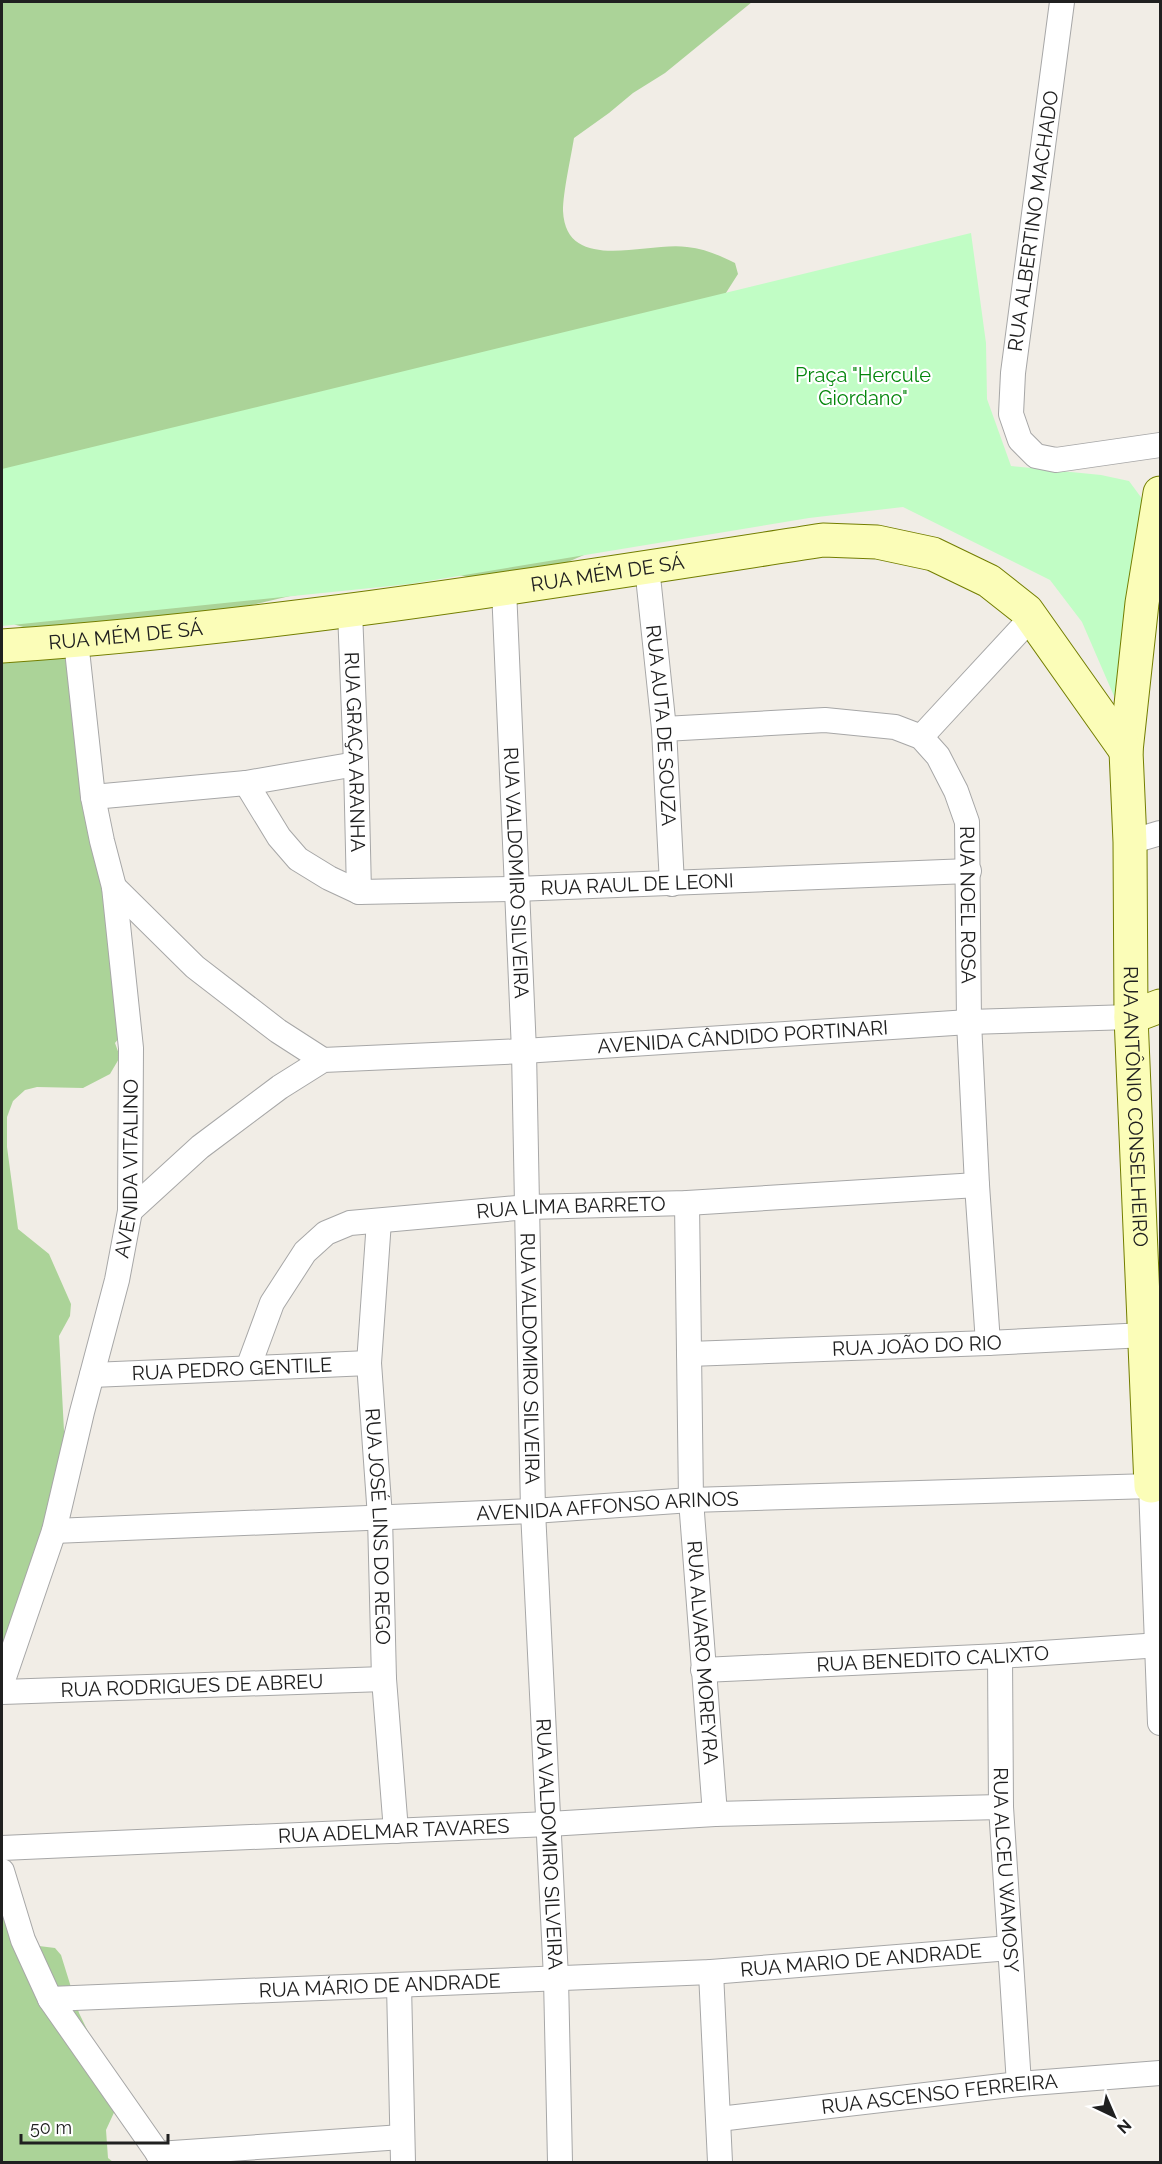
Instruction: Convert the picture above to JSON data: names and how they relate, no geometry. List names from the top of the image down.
{
  "streets": {
    "street": [
      "RUA ALBERTINO MACHADO",
      "RUA MÉM DE SÁ",
      "RUA AUTA DE SOUZA",
      "RUA GRAÇA ARANHA",
      "RUA VALDOMIRO SILVEIRA",
      "RUA RAUL DE LEONI",
      "RUA NOEL ROSA",
      "AVENIDA CÂNDIDO PORTINARI",
      "RUA ANTÔNIO CONSELHEIRO",
      "AVENIDA VITALINO",
      "RUA LIMA BARRETO",
      "RUA JOÃO DO RIO",
      "RUA PEDRO GENTILE",
      "AVENIDA AFFONSO ARINOS",
      "RUA JOSÉ LINS DO REGO",
      "RUA ALVARO MOREYRA",
      "RUA BENEDITO CALIXTO",
      "RUA RODRIGUES DE ABREU",
      "RUA ADELMAR TAVARES",
      "RUA ALCEU WAMOSY",
      "RUA MARIO DE ANDRADE",
      "RUA MÁRIO DE ANDRADE",
      "RUA ASCENSO FERREIRA"
    ]
  },
  "crossings": [
    ["RUA MÉM DE SÁ", "RUA AUTA DE SOUZA"],
    ["RUA MÉM DE SÁ", "RUA GRAÇA ARANHA"],
    ["RUA MÉM DE SÁ", "RUA VALDOMIRO SILVEIRA"],
    ["RUA MÉM DE SÁ", "RUA ANTÔNIO CONSELHEIRO"],
    ["RUA MÉM DE SÁ", "AVENIDA VITALINO"],
    ["RUA AUTA DE SOUZA", "RUA RAUL DE LEONI"],
    ["RUA GRAÇA ARANHA", "RUA RAUL DE LEONI"],
    ["RUA VALDOMIRO SILVEIRA", "RUA RAUL DE LEONI"],
    ["RUA VALDOMIRO SILVEIRA", "AVENIDA CÂNDIDO PORTINARI"],
    ["RUA VALDOMIRO SILVEIRA", "RUA LIMA BARRETO"],
    ["RUA VALDOMIRO SILVEIRA", "AVENIDA AFFONSO ARINOS"],
    ["RUA VALDOMIRO SILVEIRA", "RUA ADELMAR TAVARES"],
    ["RUA VALDOMIRO SILVEIRA", "RUA MÁRIO DE ANDRADE"],
    ["RUA RAUL DE LEONI", "RUA NOEL ROSA"],
    ["RUA NOEL ROSA", "AVENIDA CÂNDIDO PORTINARI"],
    ["RUA NOEL ROSA", "RUA LIMA BARRETO"],
    ["RUA NOEL ROSA", "RUA JOÃO DO RIO"],
    ["AVENIDA CÂNDIDO PORTINARI", "RUA ANTÔNIO CONSELHEIRO"],
    ["AVENIDA CÂNDIDO PORTINARI", "AVENIDA VITALINO"],
    ["RUA ANTÔNIO CONSELHEIRO", "RUA JOÃO DO RIO"],
    ["RUA ANTÔNIO CONSELHEIRO", "AVENIDA AFFONSO ARINOS"],
    ["RUA ANTÔNIO CONSELHEIRO", "RUA BENEDITO CALIXTO"],
    ["AVENIDA VITALINO", "RUA PEDRO GENTILE"],
    ["AVENIDA VITALINO", "AVENIDA AFFONSO ARINOS"],
    ["RUA LIMA BARRETO", "RUA PEDRO GENTILE"],
    ["RUA LIMA BARRETO", "RUA JOSÉ LINS DO REGO"],
    ["RUA LIMA BARRETO", "RUA ALVARO MOREYRA"],
    ["RUA JOÃO DO RIO", "RUA ALVARO MOREYRA"],
    ["RUA PEDRO GENTILE", "RUA JOSÉ LINS DO REGO"],
    ["AVENIDA AFFONSO ARINOS", "RUA JOSÉ LINS DO REGO"],
    ["AVENIDA AFFONSO ARINOS", "RUA ALVARO MOREYRA"],
    ["RUA JOSÉ LINS DO REGO", "RUA RODRIGUES DE ABREU"],
    ["RUA JOSÉ LINS DO REGO", "RUA ADELMAR TAVARES"],
    ["RUA ALVARO MOREYRA", "RUA BENEDITO CALIXTO"],
    ["RUA ALVARO MOREYRA", "RUA ADELMAR TAVARES"],
    ["RUA BENEDITO CALIXTO", "RUA ALCEU WAMOSY"],
    ["RUA ADELMAR TAVARES", "RUA ALCEU WAMOSY"],
    ["RUA ALCEU WAMOSY", "RUA MARIO DE ANDRADE"],
    ["RUA ALCEU WAMOSY", "RUA ASCENSO FERREIRA"],
    ["RUA MARIO DE ANDRADE", "RUA MÁRIO DE ANDRADE"]
  ],
  "parks": ["Praça \"Hercule Giordano\""],
  "scale_bar": "50 m",
  "north": "bottom right"
}
